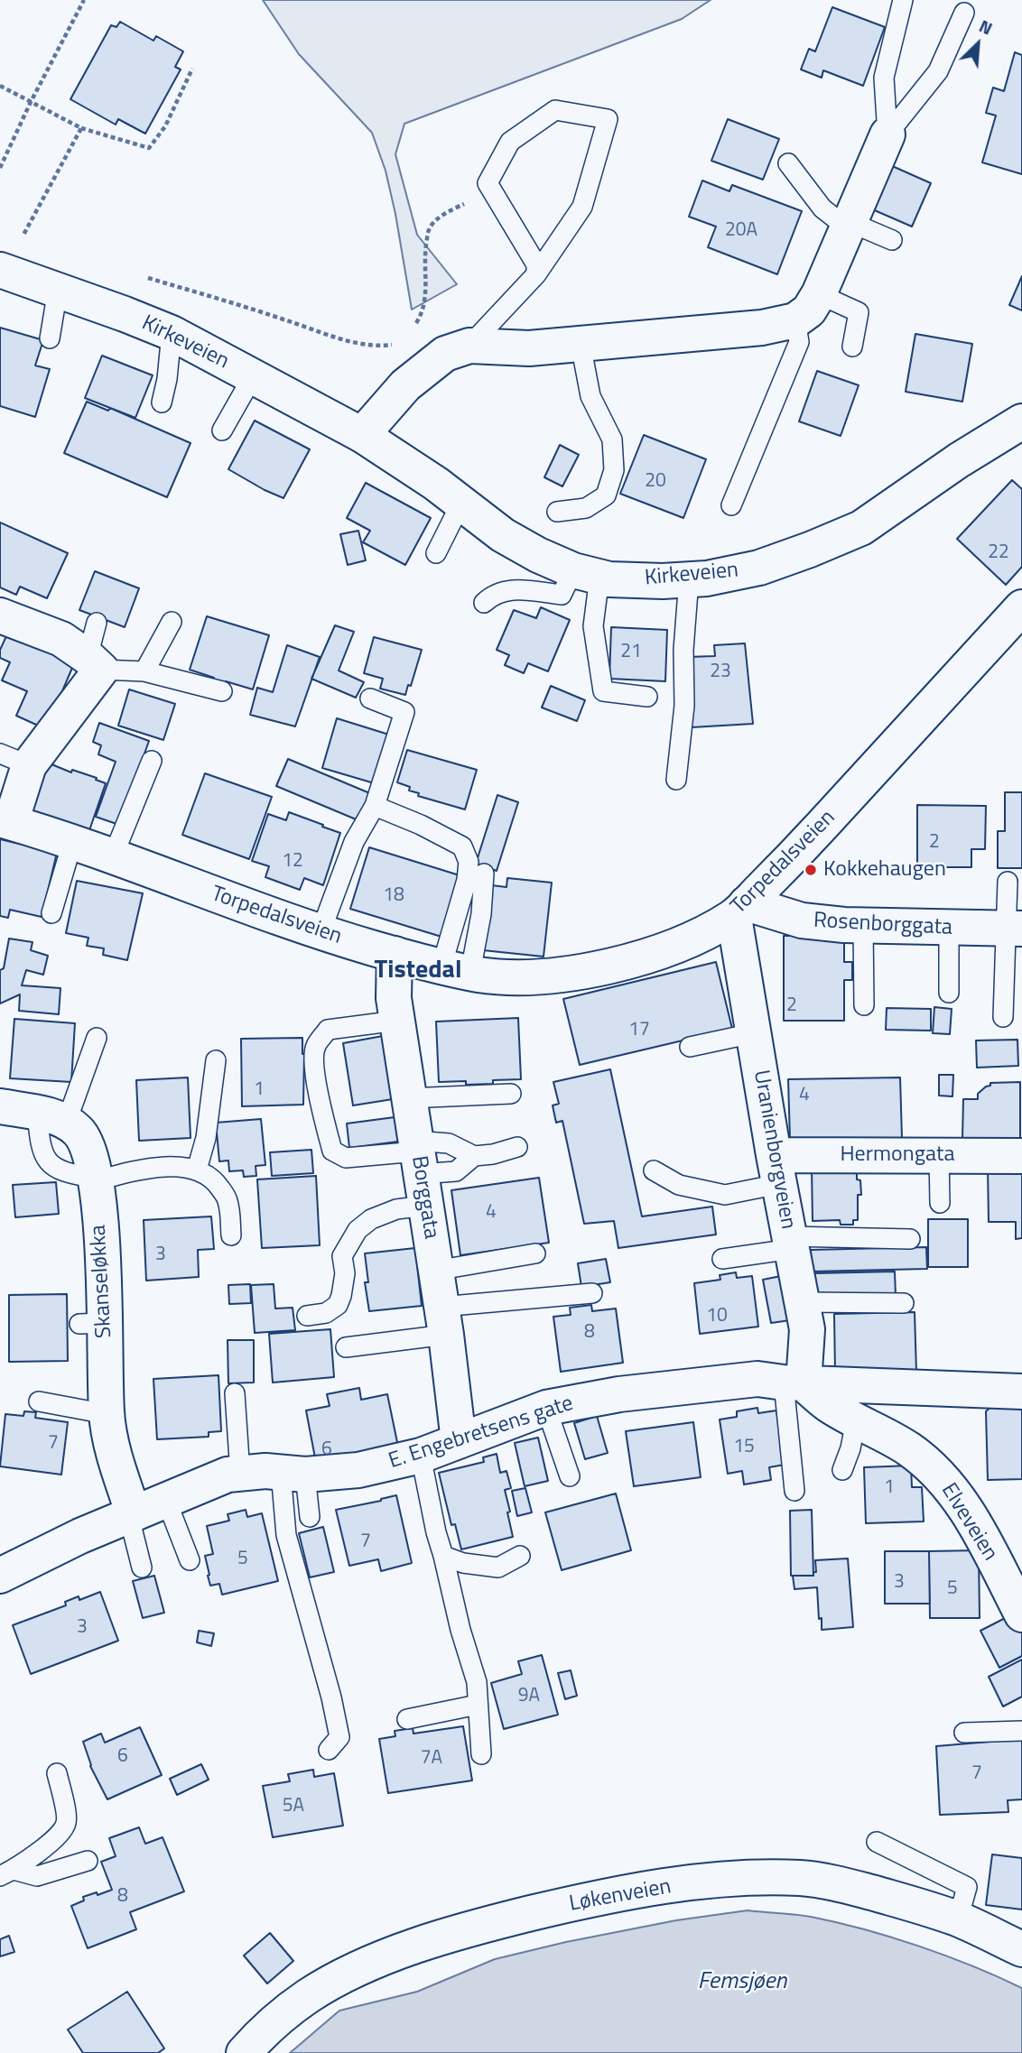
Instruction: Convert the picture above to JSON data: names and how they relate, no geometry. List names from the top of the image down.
{
  "streets": {
    "street": [
      "Kirkeveien",
      "Torpedalsveien",
      "Rosenborggata",
      "Uranienborgveien",
      "Hermongata",
      "Borggata",
      "Skanseløkka",
      "E. Engebretsens gate",
      "Elveveien",
      "Løkenveien"
    ]
  },
  "crossings": [
    ["Torpedalsveien", "Rosenborggata"],
    ["Torpedalsveien", "Uranienborgveien"],
    ["Torpedalsveien", "Borggata"],
    ["Rosenborggata", "Uranienborgveien"],
    ["Uranienborgveien", "Hermongata"],
    ["Uranienborgveien", "E. Engebretsens gate"],
    ["Uranienborgveien", "Elveveien"],
    ["Borggata", "E. Engebretsens gate"],
    ["Skanseløkka", "E. Engebretsens gate"],
    ["E. Engebretsens gate", "Elveveien"]
  ],
  "districts": ["Tistedal"],
  "water": ["Femsjøen"],
  "places": ["Kokkehaugen"],
  "house_numbers": [
    "20A",
    "20",
    "22",
    "21",
    "23",
    "2",
    "12",
    "18",
    "2",
    "17",
    "1",
    "4",
    "4",
    "3",
    "10",
    "8",
    "7",
    "15",
    "6",
    "1",
    "7",
    "5",
    "3",
    "5",
    "3",
    "9A",
    "6",
    "7A",
    "7",
    "5A",
    "8"
  ],
  "north": "top right"
}
